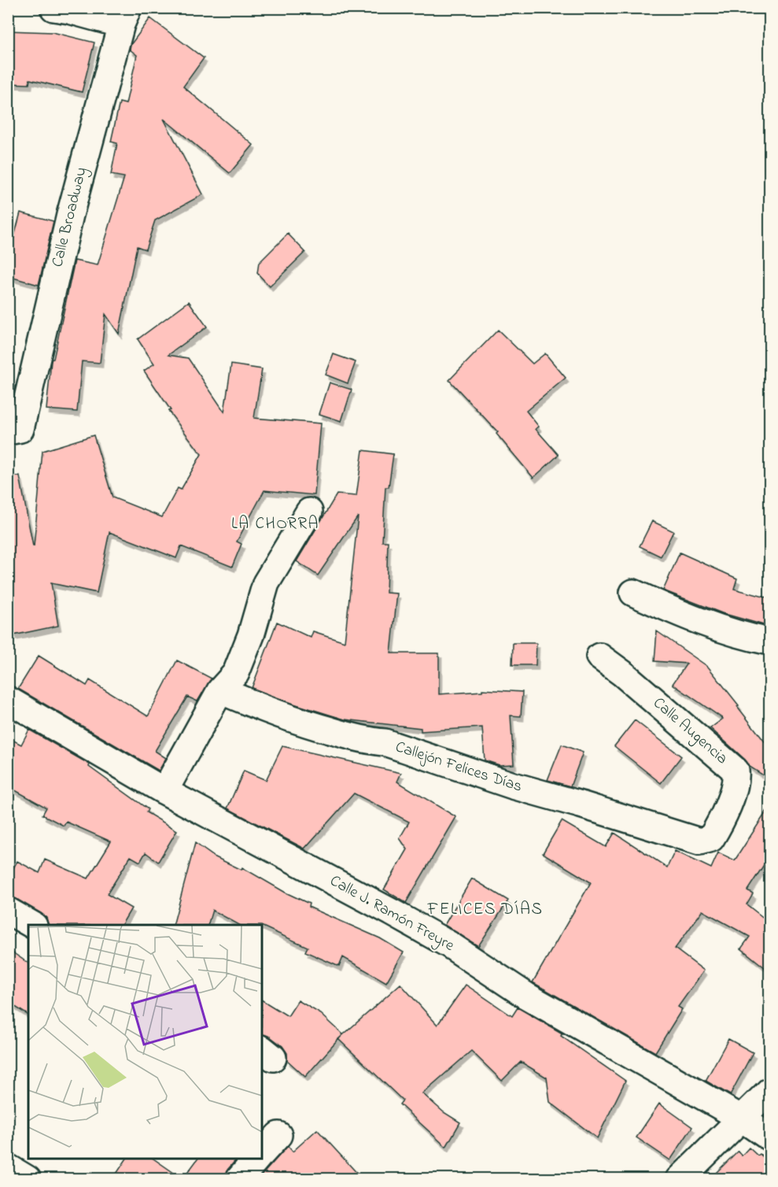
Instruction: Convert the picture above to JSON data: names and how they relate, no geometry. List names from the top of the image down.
{
  "streets": {
    "street": [
      "Calle Broadway",
      "Calle Augencia",
      "Callejón Felices Días",
      "Calle J. Ramón Freyre"
    ]
  },
  "crossings": [
    ["Calle Augencia", "Callejón Felices Días"]
  ],
  "districts": ["LA CHORRA", "FELICES DÍAS"]
}
